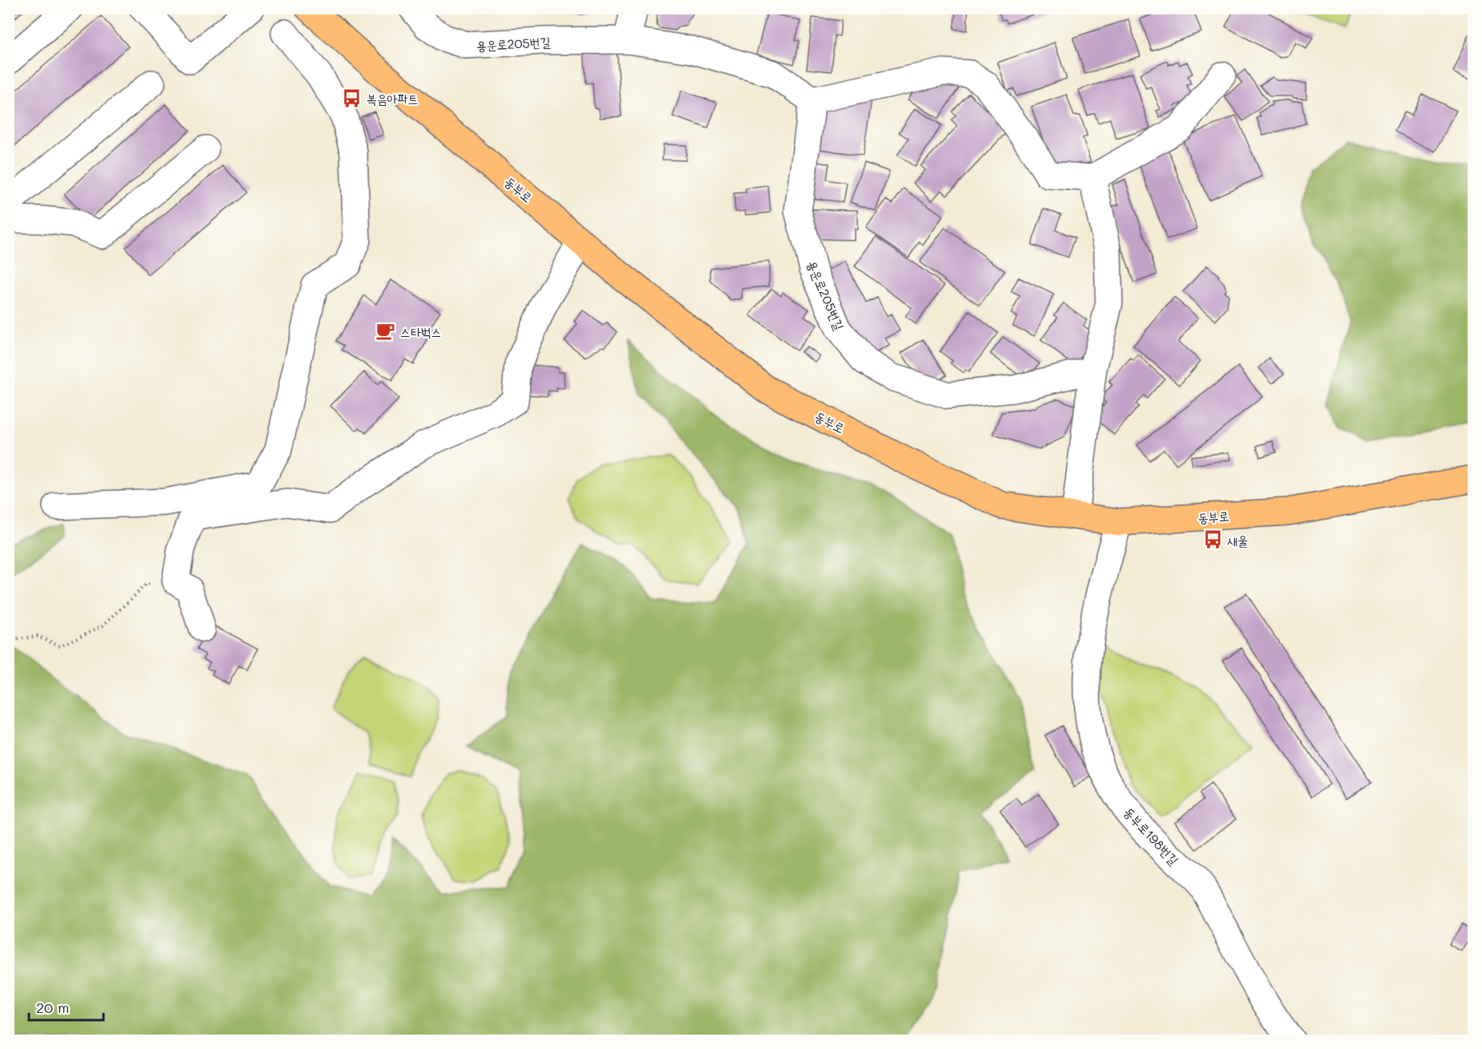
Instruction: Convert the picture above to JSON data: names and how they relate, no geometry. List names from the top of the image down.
{
  "streets": {
    "main road": ["동부로"],
    "street": ["용운로205번길", "동부로198번길"]
  },
  "crossings": [
    ["동부로", "동부로198번길"]
  ],
  "places": {
    "bus stop": ["복음아파트", "새울"],
    "cafe": ["스타벅스"]
  },
  "scale_bar": "20 m"
}
